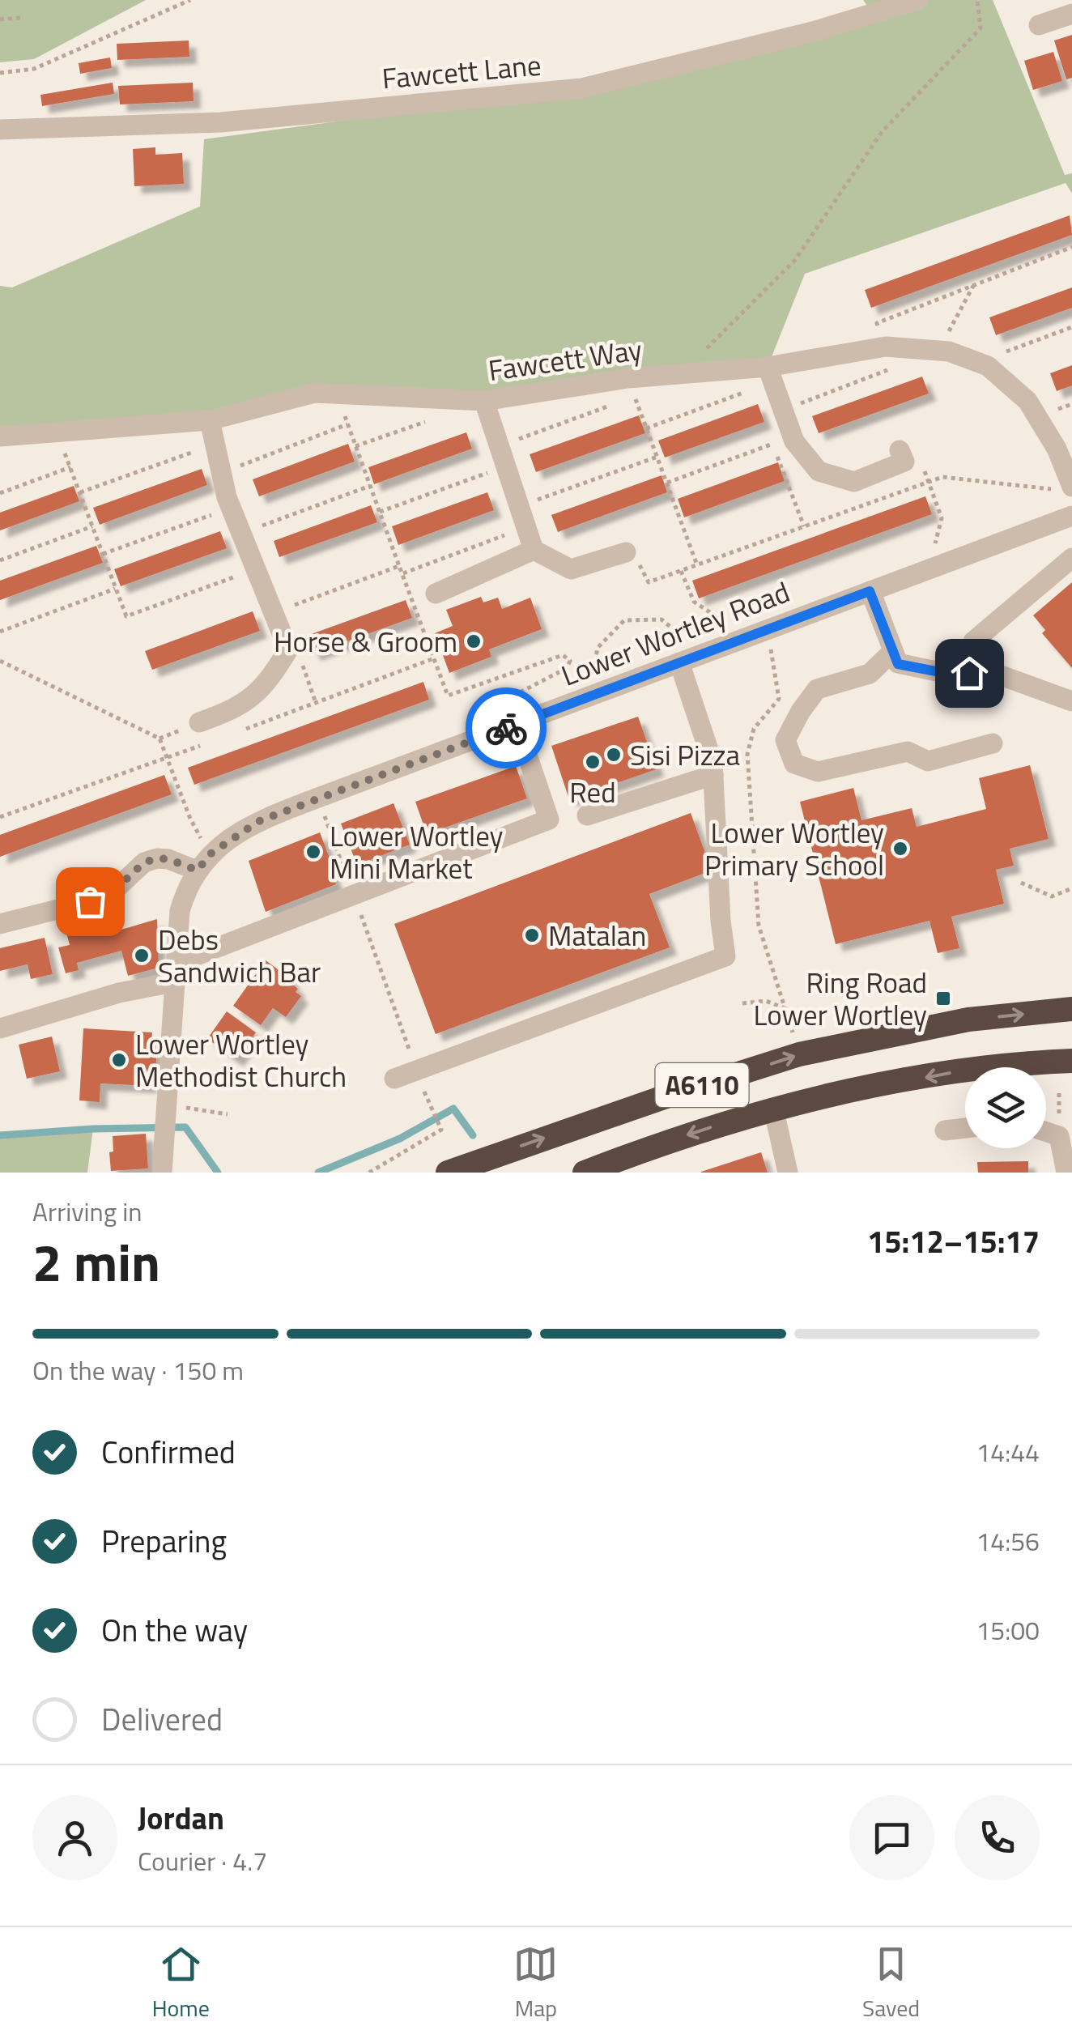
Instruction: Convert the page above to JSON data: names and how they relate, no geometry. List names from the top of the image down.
{
  "streets": {
    "highway": ["A6110"],
    "street": ["Fawcett Lane", "Fawcett Way", "Lower Wortley Road"]
  },
  "places": {
    "other": [
      "Horse & Groom",
      "Sisi Pizza",
      "Red",
      "Lower Wortley Primary School",
      "Lower Wortley Mini Market",
      "Matalan",
      "Debs Sandwich Bar",
      "Lower Wortley Methodist Church"
    ],
    "transit": ["Ring Road Lower Wortley"]
  },
  "page": {
    "heading": ["2 min", "Arriving in", "15:12–15:17"],
    "panel": ["Jordan", "Courier · 4.7"],
    "bar": "On the way · 150 m",
    "list": [
      ["Confirmed", "14:44"],
      ["Preparing", "14:56"],
      ["On the way", "15:00"],
      "Delivered"
    ],
    "tabs": ["Home", "Map", "Saved"]
  }
}
